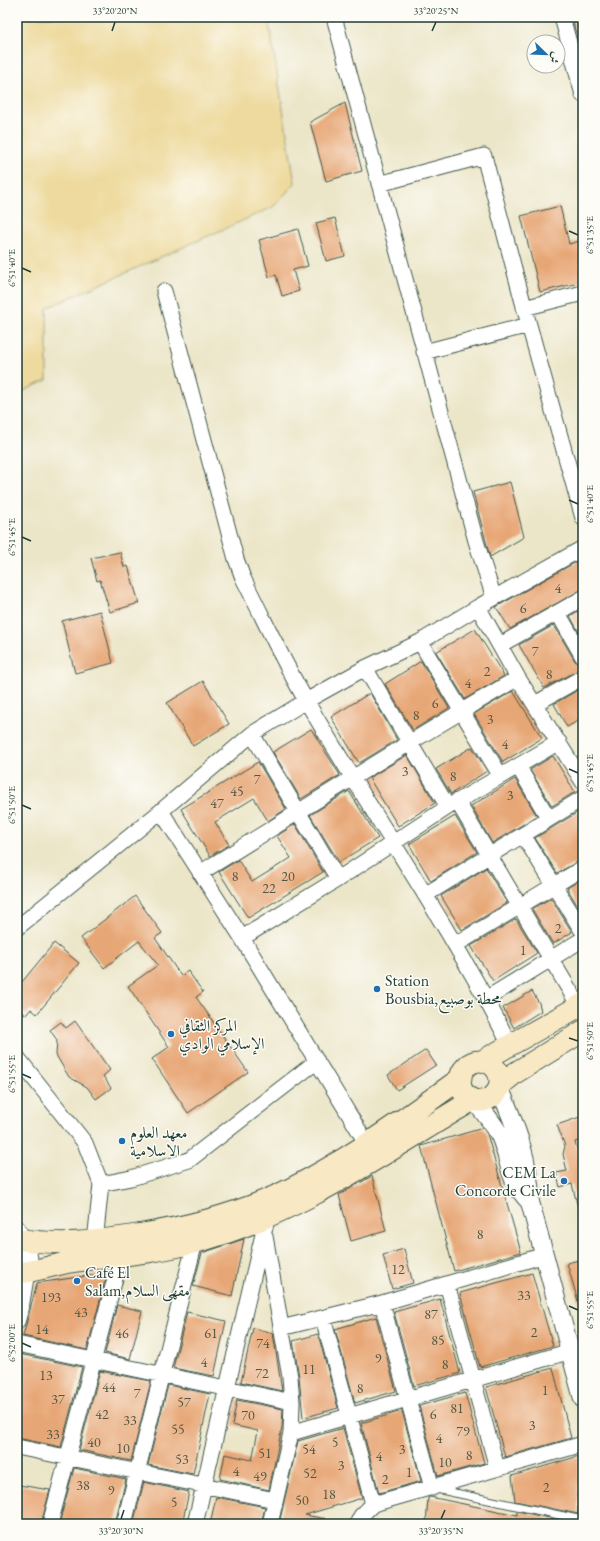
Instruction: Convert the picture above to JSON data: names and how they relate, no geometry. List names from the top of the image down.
{
  "places": [
    "Station Bousbia,محطة بوصبيع",
    "المركز الثقافي الإسلامي الوادي",
    "معهد العلوم الاسلامية",
    "CEM La Concorde Civile",
    "Café El Salam,مقهى السلام"
  ],
  "house_numbers": [
    "4",
    "6",
    "7",
    "2",
    "8",
    "4",
    "6",
    "8",
    "3",
    "4",
    "3",
    "8",
    "7",
    "45",
    "3",
    "47",
    "8",
    "20",
    "22",
    "2",
    "1",
    "8",
    "12",
    "33",
    "193",
    "43",
    "87",
    "14",
    "2",
    "46",
    "61",
    "85",
    "74",
    "9",
    "4",
    "8",
    "11",
    "72",
    "13",
    "44",
    "8",
    "1",
    "7",
    "37",
    "57",
    "81",
    "42",
    "6",
    "70",
    "33",
    "3",
    "55",
    "79",
    "33",
    "4",
    "40",
    "5",
    "10",
    "54",
    "3",
    "51",
    "8",
    "4",
    "53",
    "10",
    "3",
    "4",
    "1",
    "52",
    "49",
    "2",
    "38",
    "2",
    "9",
    "18",
    "50",
    "5"
  ],
  "north": "bottom right",
  "coordinates": [
    "33°20'20\"N",
    "33°20'25\"N",
    "6°51'35\"E",
    "6°51'40\"E",
    "6°51'45\"E",
    "6°51'50\"E",
    "6°51'55\"E",
    "6°52'00\"E",
    "33°20'30\"N",
    "33°20'35\"N"
  ]
}
